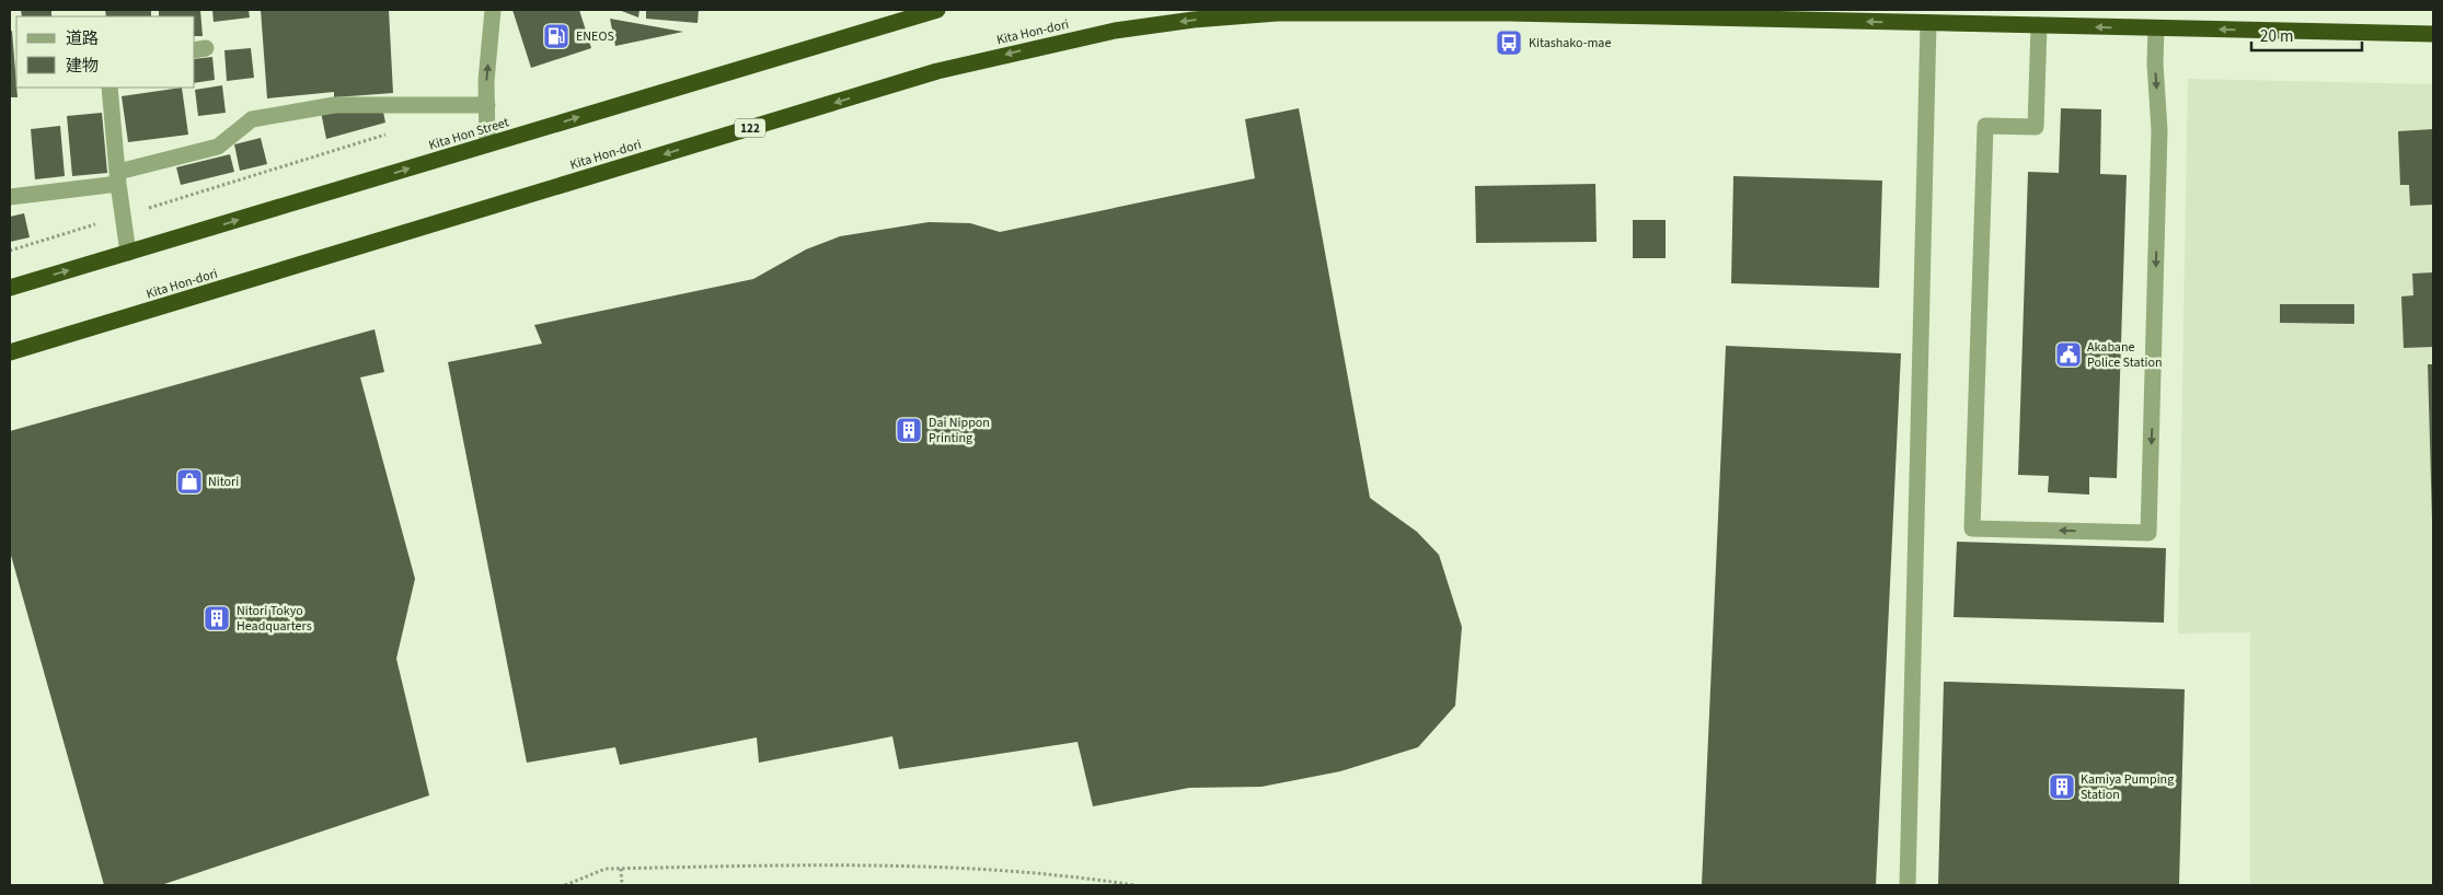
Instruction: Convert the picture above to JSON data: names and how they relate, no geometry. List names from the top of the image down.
{
  "streets": {
    "highway": ["Kita Hon-dori", "122", "Kita Hon Street"]
  },
  "one_way": ["Kita Hon-dori", "Kita Hon Street"],
  "places": {
    "fuel station": ["ENEOS"],
    "bus stop": ["Kitashako-mae"],
    "public building": ["Akabane Police Station"],
    "building": ["Dai Nippon Printing", "Nitori Tokyo Headquarters", "Kamiya Pumping Station"],
    "shop": ["Nitori"]
  },
  "legend": ["道路", "建物"],
  "scale_bar": "20 m"
}
